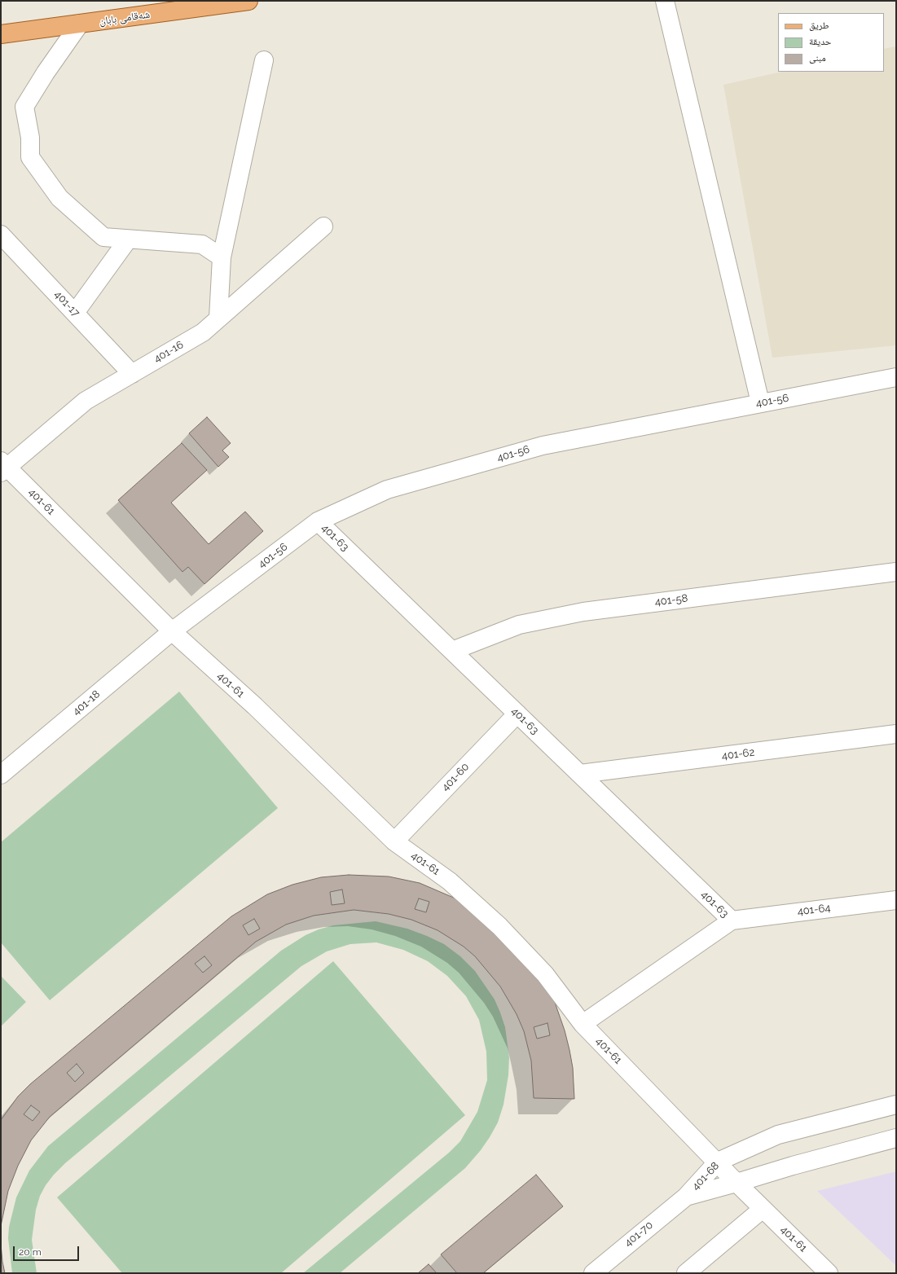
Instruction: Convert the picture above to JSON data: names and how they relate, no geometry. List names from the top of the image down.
{
  "streets": {
    "main road": ["شەقامی بابان"],
    "street": [
      "401-17",
      "401-16",
      "401-56",
      "401-61",
      "401-63",
      "401-58",
      "401-18",
      "401-62",
      "401-60",
      "401-64",
      "401-68",
      "401-70"
    ]
  },
  "crossings": [
    ["401-17", "401-16"],
    ["401-16", "401-61"],
    ["401-56", "401-61"],
    ["401-56", "401-63"],
    ["401-56", "401-18"],
    ["401-61", "401-18"],
    ["401-61", "401-60"],
    ["401-61", "401-68"],
    ["401-63", "401-58"],
    ["401-63", "401-62"],
    ["401-63", "401-60"],
    ["401-63", "401-64"],
    ["401-68", "401-70"]
  ],
  "legend": ["طريق", "حديقة", "مبنى"],
  "scale_bar": "20 m"
}
